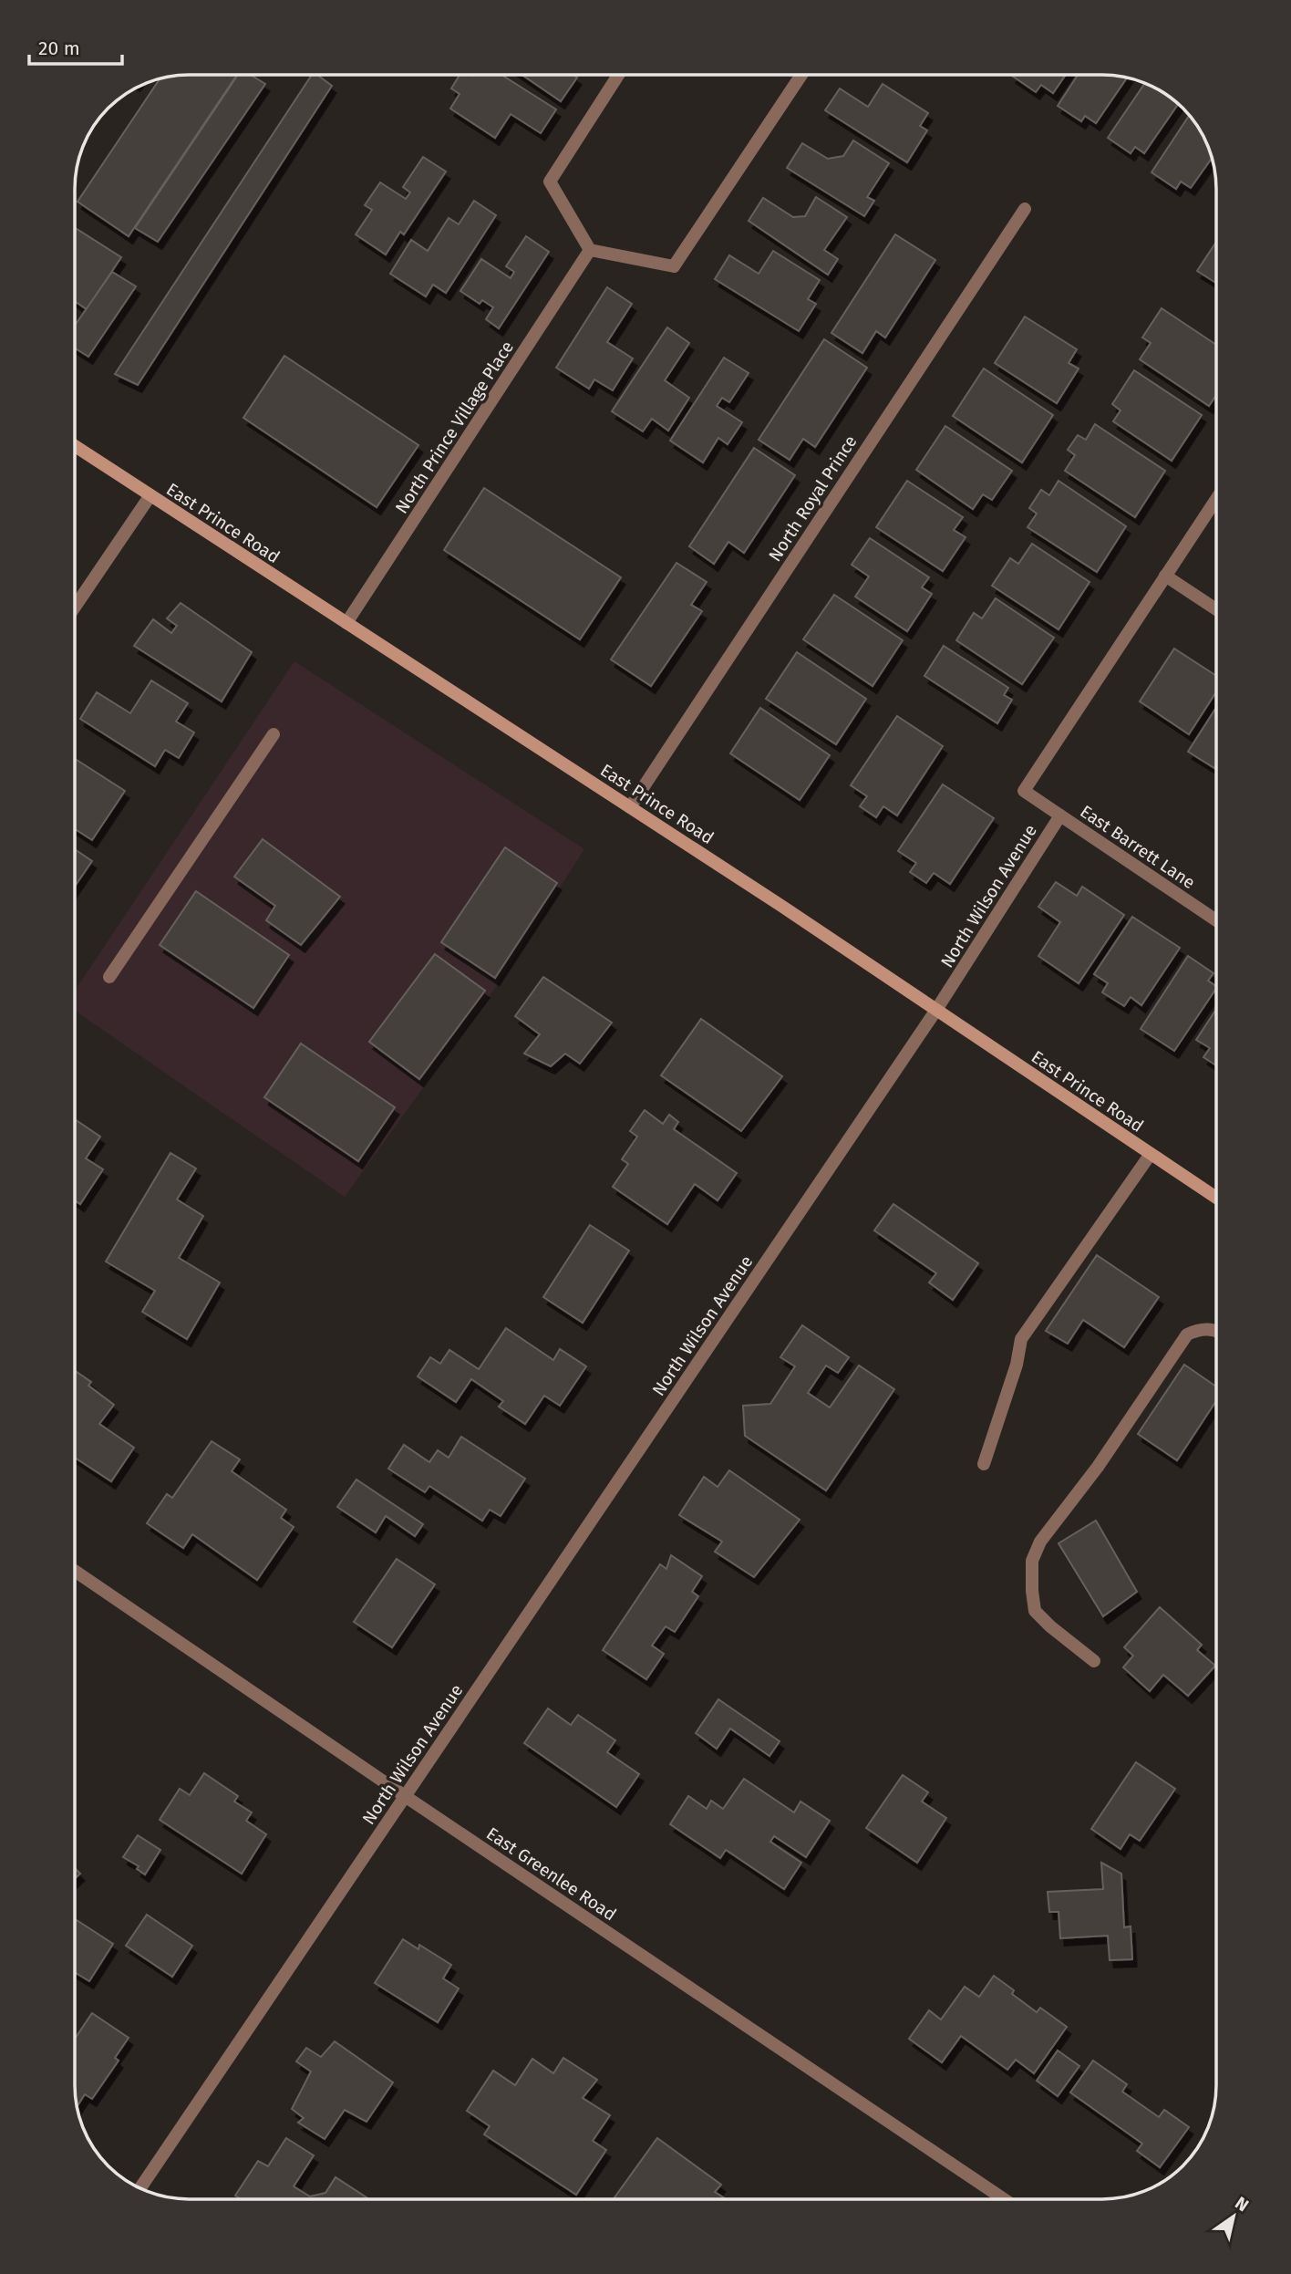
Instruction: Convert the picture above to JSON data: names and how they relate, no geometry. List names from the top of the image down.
{
  "streets": {
    "main road": ["East Prince Road"],
    "street": [
      "North Prince Village Place",
      "North Royal Prince",
      "East Barrett Lane",
      "North Wilson Avenue",
      "East Greenlee Road"
    ]
  },
  "crossings": [
    ["North Prince Village Place", "East Prince Road"],
    ["North Royal Prince", "East Prince Road"],
    ["East Prince Road", "North Wilson Avenue"],
    ["East Barrett Lane", "North Wilson Avenue"],
    ["North Wilson Avenue", "East Greenlee Road"]
  ],
  "scale_bar": "20 m",
  "north": "top right"
}
